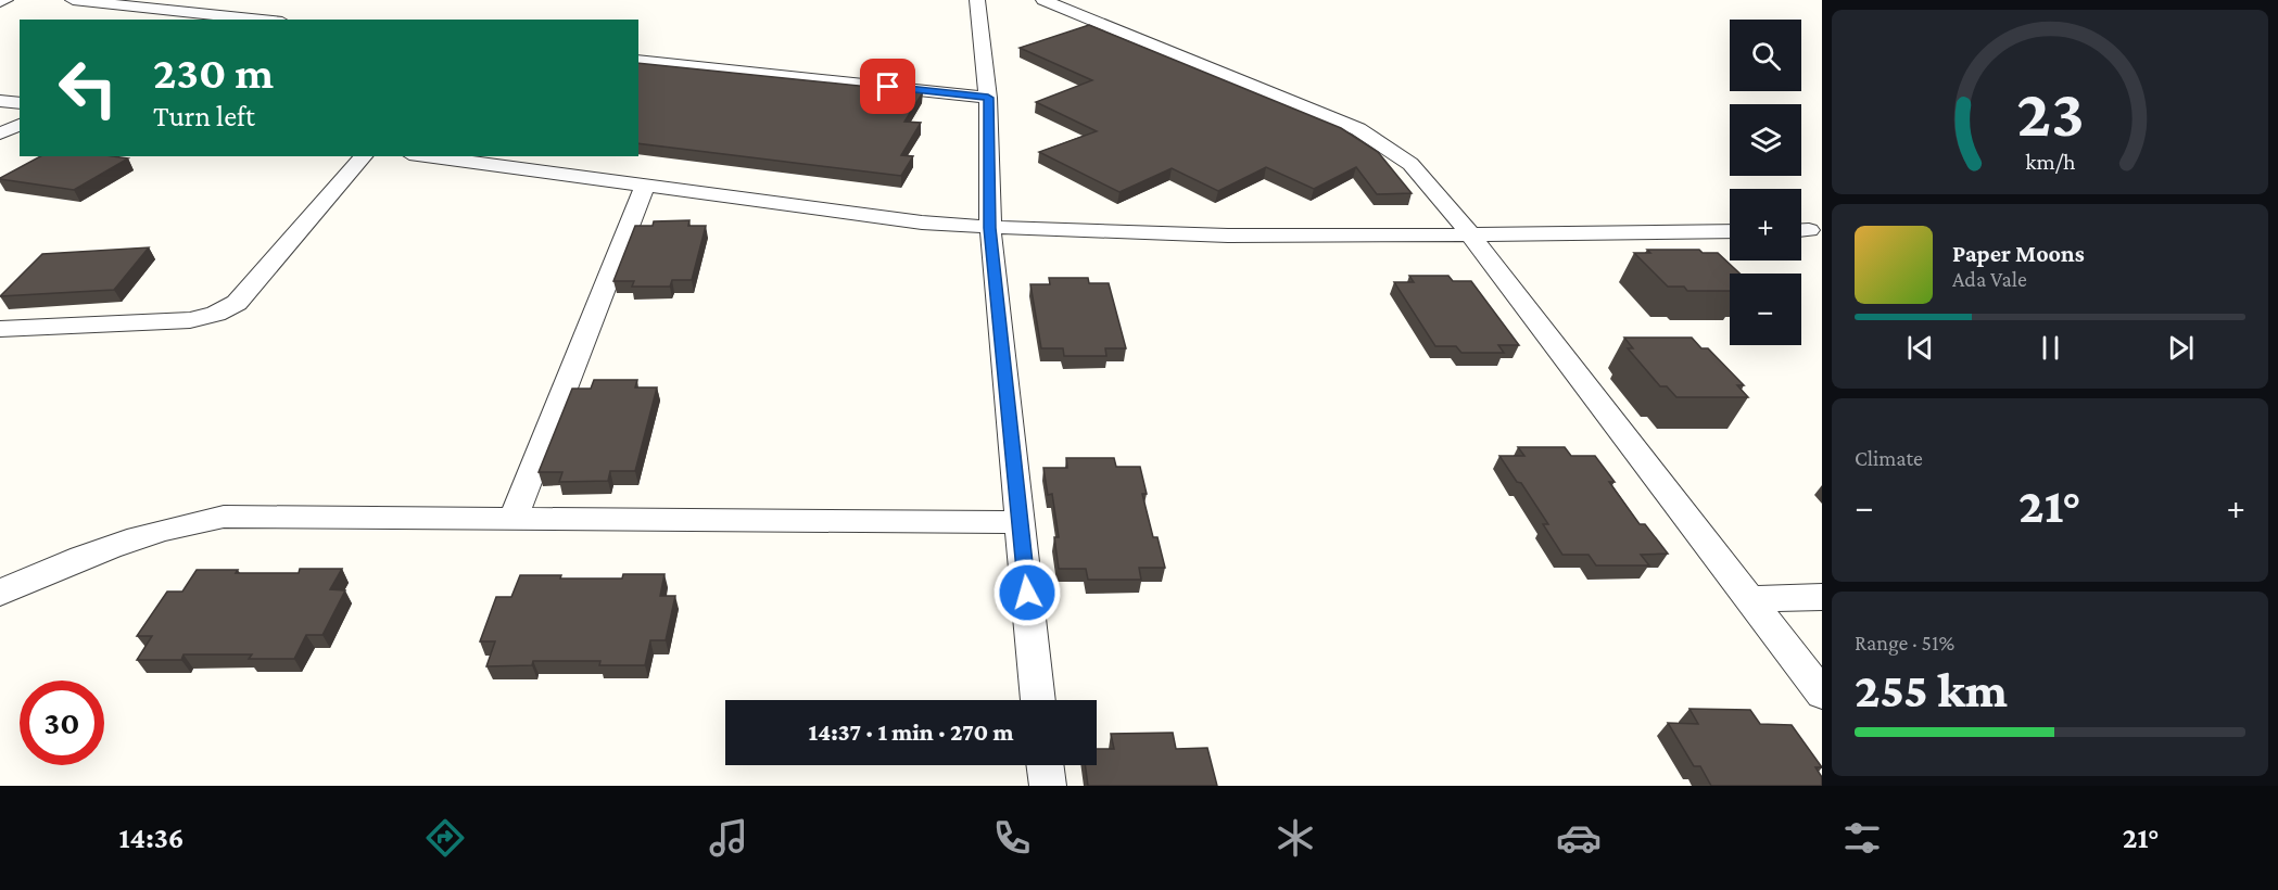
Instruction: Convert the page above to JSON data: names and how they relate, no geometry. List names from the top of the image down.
{
  "page": {
    "map_buttons": ["+", "−"],
    "turn": ["230 m", "Turn left"],
    "song": ["Paper Moons", "Ada Vale"],
    "tile": [
      "Climate",
      ["Range · 51%", "255 km"]
    ],
    "heat": ["−", "21°", "+"],
    "limit": "30",
    "trip": "14:37 · 1 min · 270 m",
    "tabs": ["14:36", "21°"],
    "gauge": ["23", "km/h"]
  }
}
